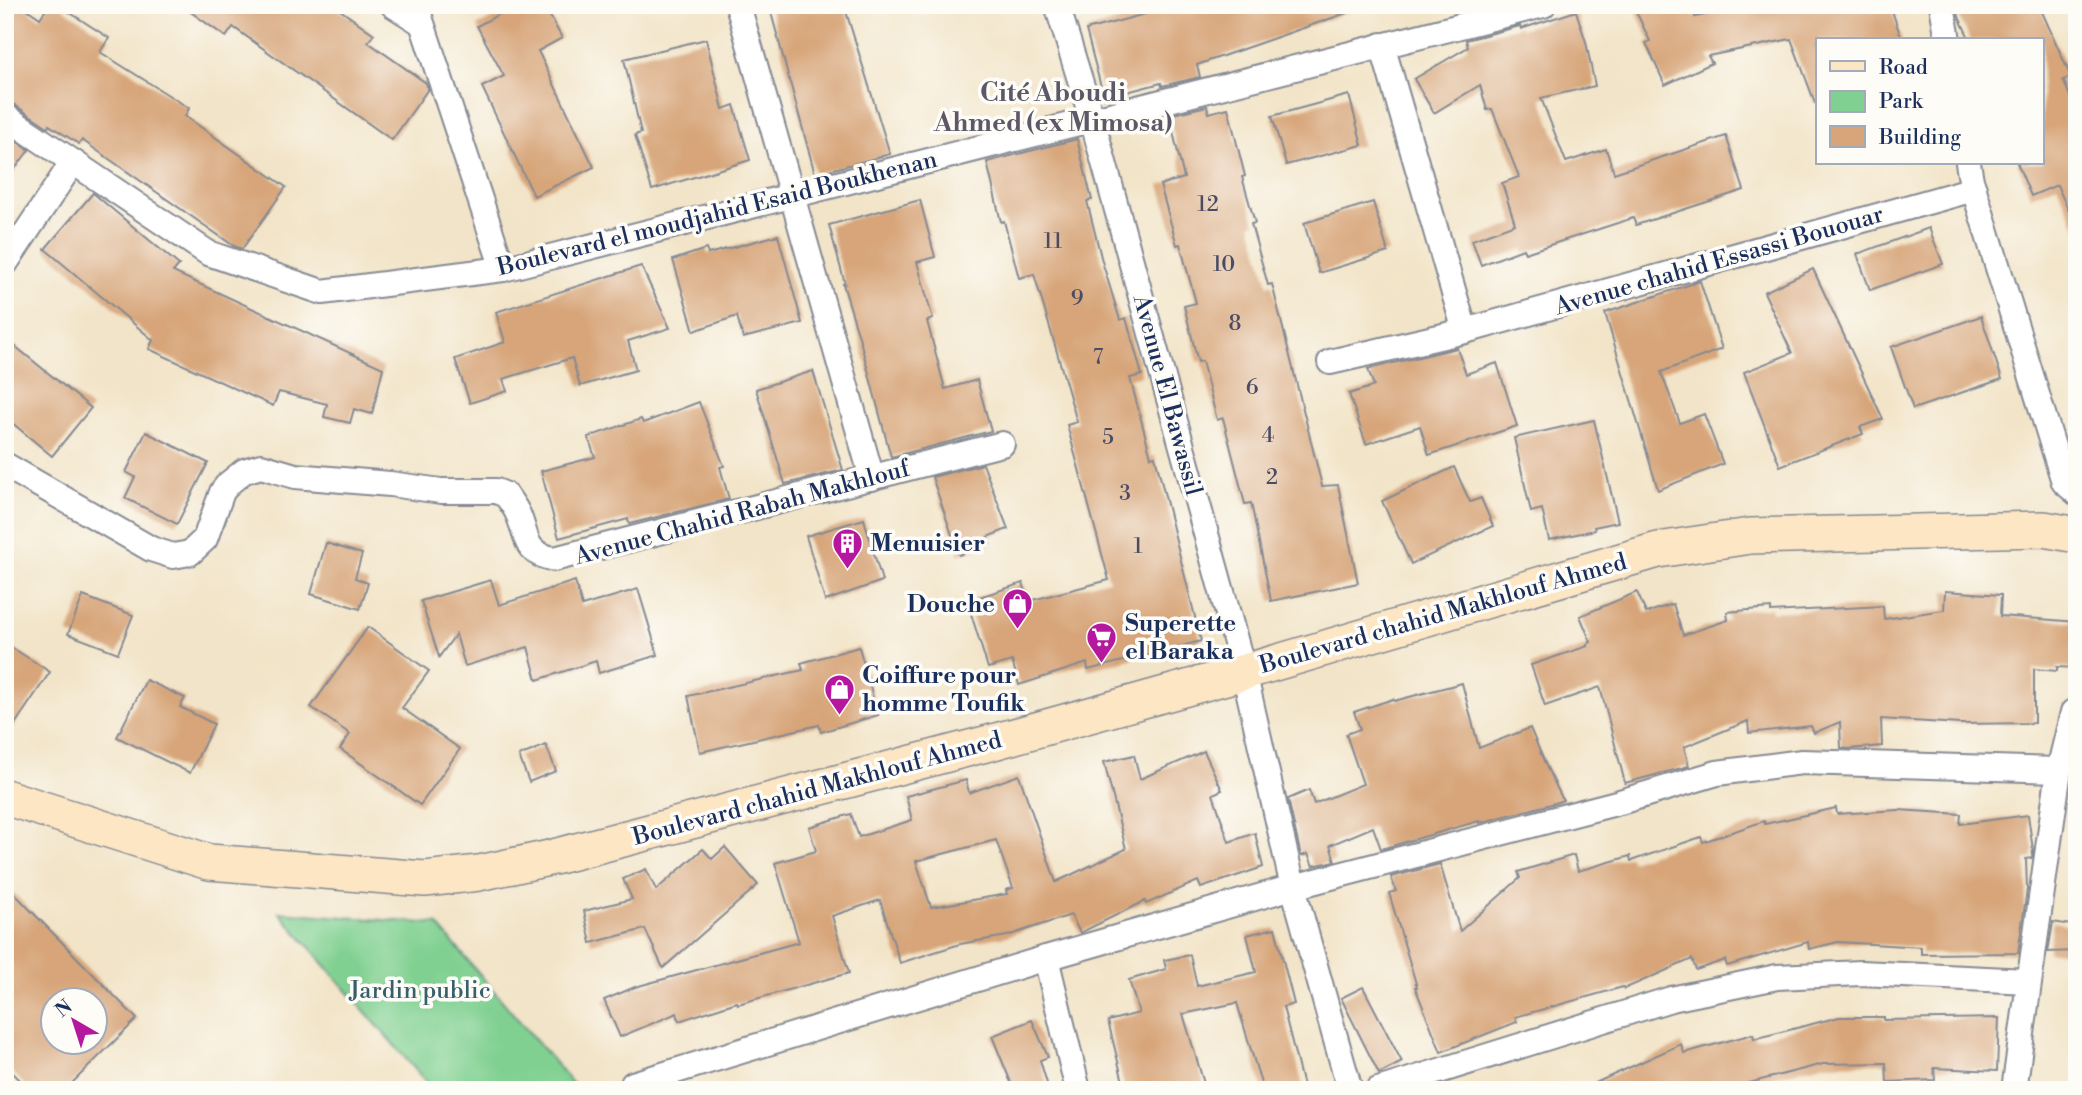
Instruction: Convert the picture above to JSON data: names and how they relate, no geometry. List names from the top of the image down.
{
  "streets": {
    "main road": ["Boulevard chahid Makhlouf Ahmed"],
    "street": [
      "Boulevard el moudjahid Esaid Boukhenan",
      "Avenue chahid Essassi Bououar",
      "Avenue El Bawassil",
      "Avenue Chahid Rabah Makhlouf"
    ]
  },
  "crossings": [
    ["Boulevard el moudjahid Esaid Boukhenan", "Avenue El Bawassil"],
    ["Avenue El Bawassil", "Boulevard chahid Makhlouf Ahmed"]
  ],
  "districts": ["Cité Aboudi Ahmed (ex Mimosa)"],
  "parks": ["Jardin public"],
  "places": {
    "building": ["Menuisier"],
    "shop": ["Douche", "Coiffure pour homme Toufik"],
    "supermarket": ["Superette el Baraka"]
  },
  "house_numbers": [
    "12",
    "11",
    "10",
    "9",
    "8",
    "7",
    "6",
    "4",
    "5",
    "2",
    "3",
    "1"
  ],
  "legend": ["Road", "Park", "Building"],
  "north": "top left"
}
